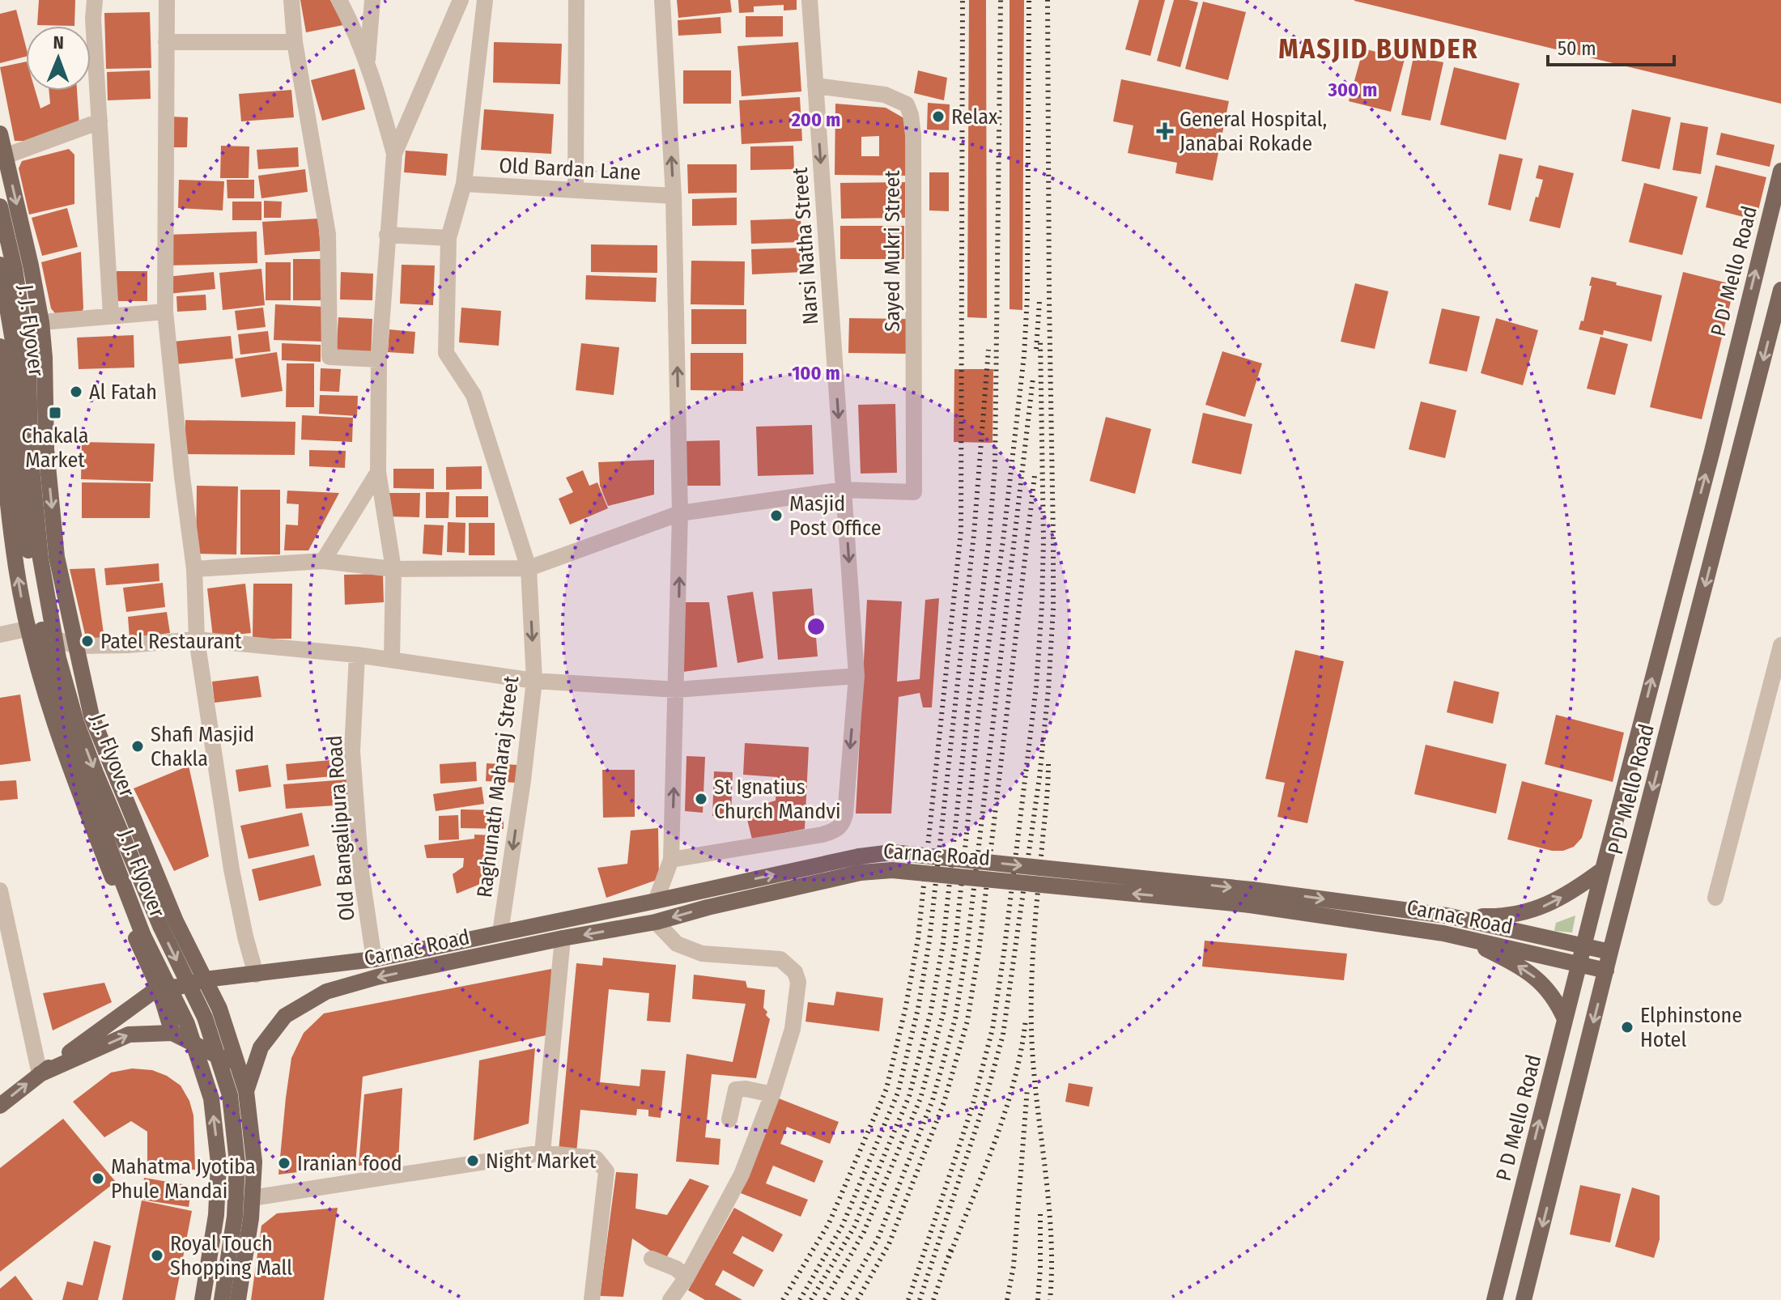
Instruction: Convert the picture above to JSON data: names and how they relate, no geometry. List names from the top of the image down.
{
  "streets": {
    "main road": [
      "P D' Mello Road",
      "J. J. Flyover",
      "J.J. Flyover",
      "Carnac Road",
      "P D Mello Road"
    ],
    "street": [
      "Old Bardan Lane",
      "Narsi Natha Street",
      "Sayed Mukri Street",
      "Raghunath Maharaj Street",
      "Old Bangalipura Road"
    ]
  },
  "crossings": [
    ["Old Bardan Lane", "Raghunath Maharaj Street"],
    ["Narsi Natha Street", "Sayed Mukri Street"],
    ["P D' Mello Road", "Carnac Road"],
    ["P D' Mello Road", "P D Mello Road"],
    ["Raghunath Maharaj Street", "Carnac Road"],
    ["Old Bangalipura Road", "Carnac Road"],
    ["Carnac Road", "P D Mello Road"]
  ],
  "one_way": ["Narsi Natha Street", "P D Mello Road"],
  "districts": ["MASJID BUNDER"],
  "places": {
    "other": [
      "Relax",
      "Al Fatah",
      "Masjid Post Office",
      "Patel Restaurant",
      "Shafi Masjid Chakla",
      "St Ignatius Church Mandvi",
      "Elphinstone Hotel",
      "Night Market",
      "Iranian food",
      "Mahatma Jyotiba Phule Mandai",
      "Royal Touch Shopping Mall"
    ],
    "health": ["General Hospital, Janabai Rokade"],
    "transit": ["Chakala Market"]
  },
  "scale_bar": "50 m",
  "north": "top",
  "rings": ["300 m", "200 m", "100 m"]
}
